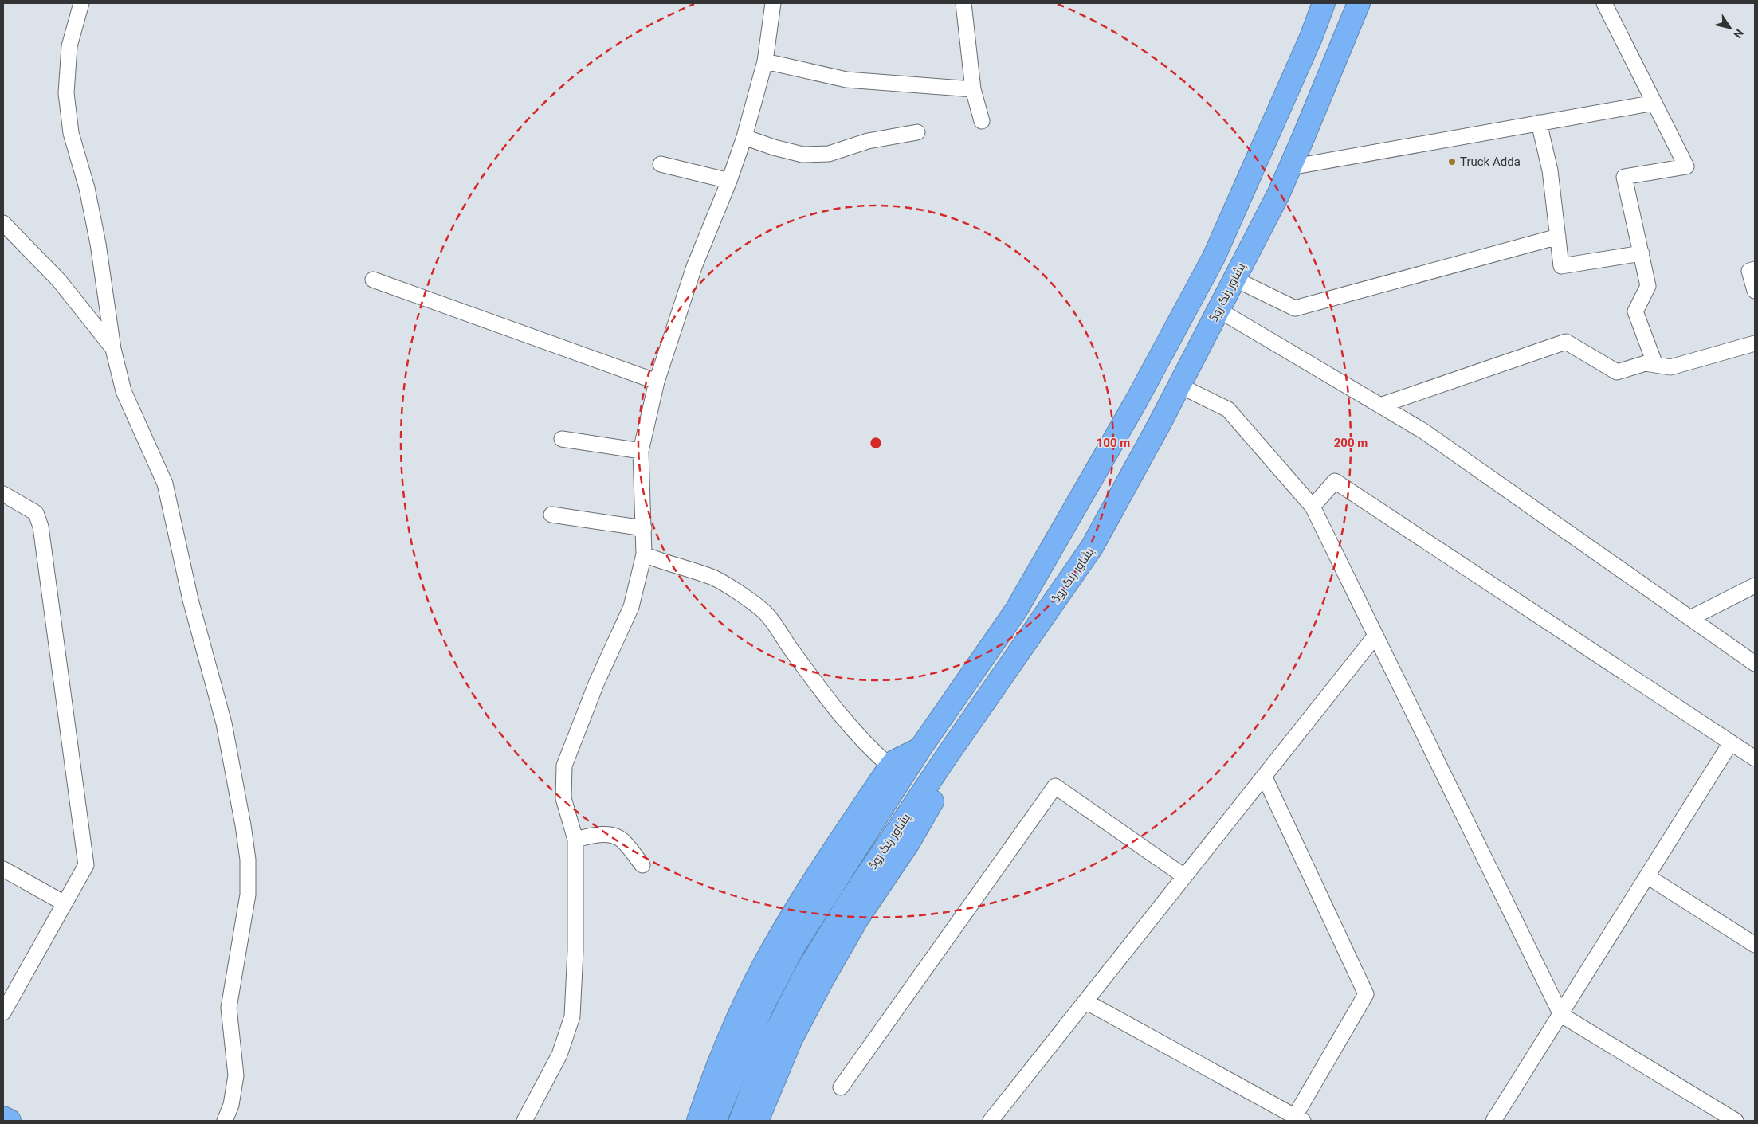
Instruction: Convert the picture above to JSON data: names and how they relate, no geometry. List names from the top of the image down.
{
  "streets": {
    "highway": ["پشاور رنگ روڈ"]
  },
  "places": ["Truck Adda"],
  "north": "bottom right",
  "rings": ["100 m", "200 m"]
}
